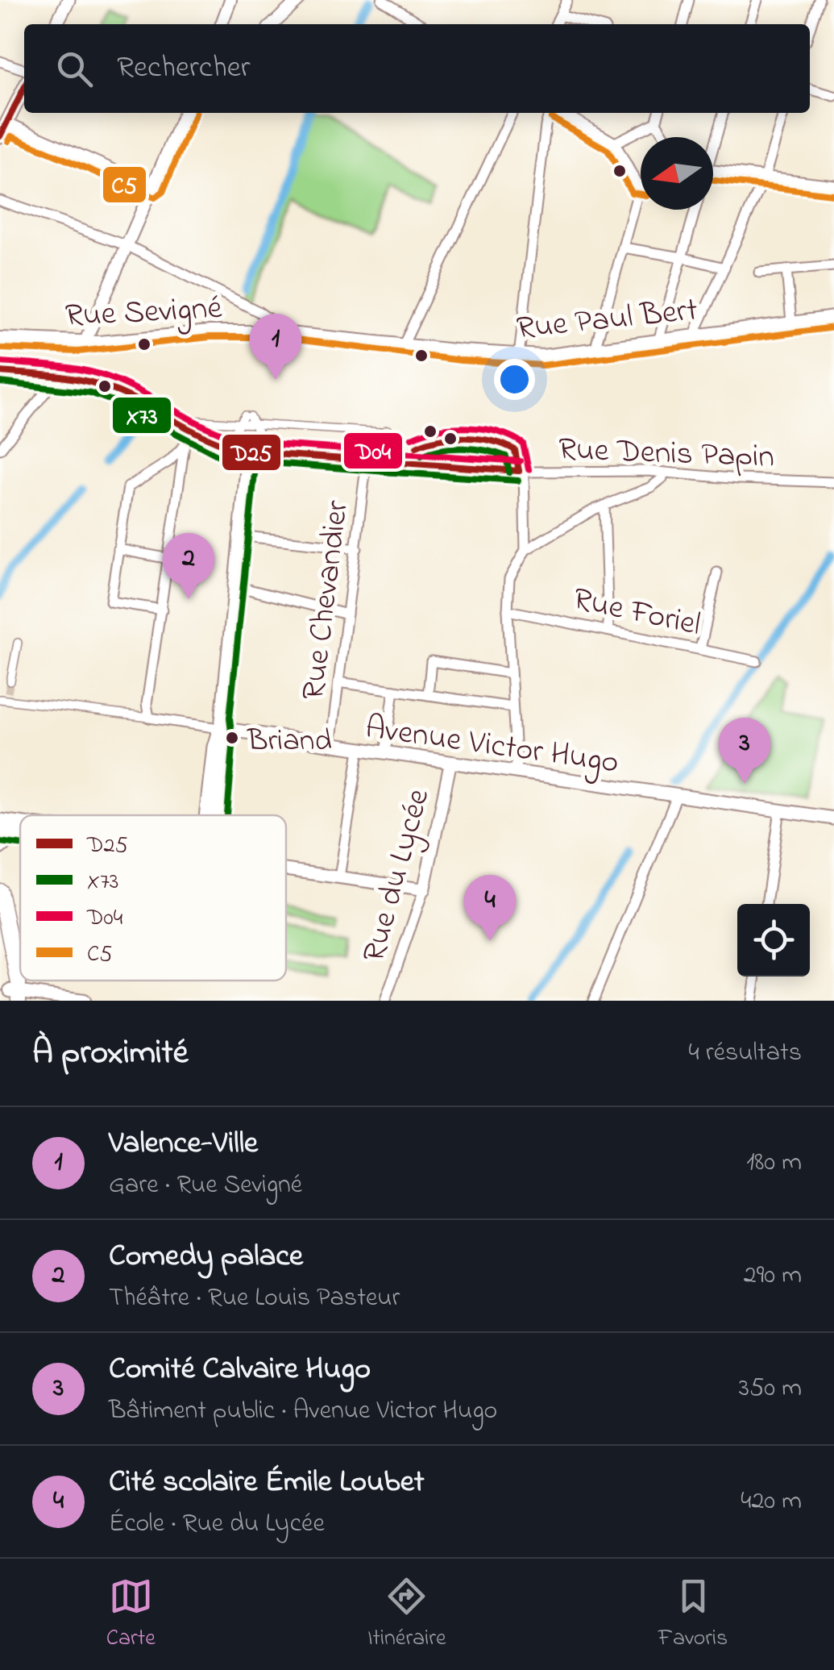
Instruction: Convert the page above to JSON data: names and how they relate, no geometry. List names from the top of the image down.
{
  "streets": {
    "main road": ["Avenue Victor Hugo"],
    "street": [
      "Rue Sevigné",
      "Rue Paul Bert",
      "Rue Denis Papin",
      "Rue Chevandier",
      "Rue Foriel",
      "Rue du Lycée"
    ]
  },
  "crossings": [
    ["Rue Sevigné", "Rue Paul Bert"],
    ["Rue Denis Papin", "Rue Chevandier"],
    ["Rue Chevandier", "Avenue Victor Hugo"],
    ["Avenue Victor Hugo", "Rue du Lycée"]
  ],
  "places": ["Briand"],
  "lines": [
    "transit line D25",
    "transit line C5",
    "transit line D04",
    "transit line X73"
  ],
  "legend": [
    "D25",
    "X73",
    "D04",
    "C5"
  ],
  "north": "left",
  "page": {
    "search": "Rechercher",
    "pins": [
      "1",
      "2",
      "3",
      "4"
    ],
    "heading": ["À proximité", "4 résultats"],
    "list": [
      {
        "mark": "1",
        "name": "Valence-Ville",
        "note": "Gare · Rue Sevigné",
        "value": "180 m"
      },
      {
        "mark": "2",
        "name": "Comedy palace",
        "note": "Théâtre · Rue Louis Pasteur",
        "value": "290 m"
      },
      {
        "mark": "3",
        "name": "Comité Calvaire Hugo",
        "note": "Bâtiment public · Avenue Victor Hugo",
        "value": "350 m"
      },
      {
        "mark": "4",
        "name": "Cité scolaire Émile Loubet",
        "note": "École · Rue du Lycée",
        "value": "420 m"
      }
    ],
    "nav": ["Carte", "Itinéraire", "Favoris"]
  }
}
